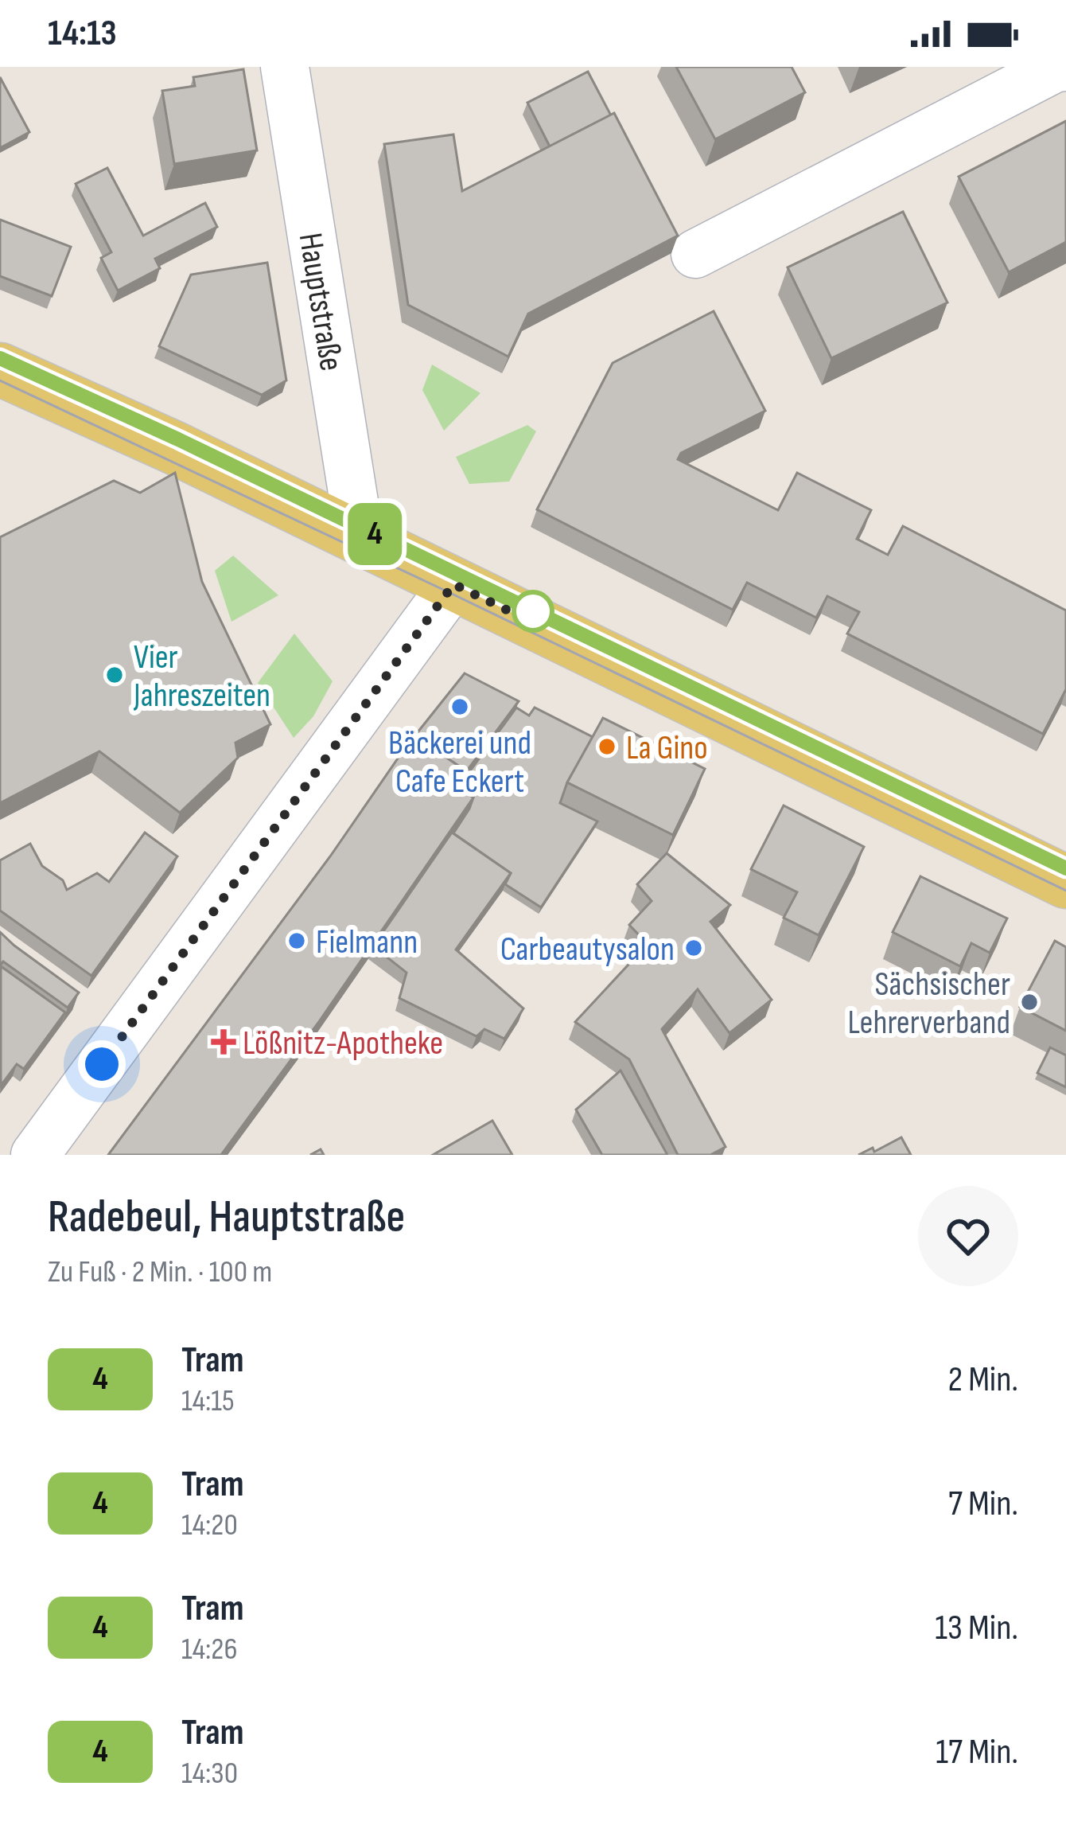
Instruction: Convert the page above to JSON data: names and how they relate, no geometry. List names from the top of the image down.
{
  "streets": {
    "street": ["Hauptstraße"]
  },
  "places": {
    "other": [
      "Vier Jahreszeiten",
      "Bäckerei und Cafe Eckert",
      "La Gino",
      "Fielmann",
      "Carbeautysalon",
      "Sächsischer Lehrerverband"
    ],
    "health": ["Lößnitz-Apotheke"]
  },
  "lines": ["tram line 4"],
  "page": {
    "status": "14:13",
    "on_map": "4",
    "heading": ["Radebeul, Hauptstraße", "Zu Fuß · 2 Min. · 100 m"],
    "list": [
      {
        "mark": "4",
        "name": "Tram",
        "note": "14:15",
        "value": "2 Min."
      },
      {
        "mark": "4",
        "name": "Tram",
        "note": "14:20",
        "value": "7 Min."
      },
      {
        "mark": "4",
        "name": "Tram",
        "note": "14:26",
        "value": "13 Min."
      },
      {
        "mark": "4",
        "name": "Tram",
        "note": "14:30",
        "value": "17 Min."
      }
    ]
  }
}
